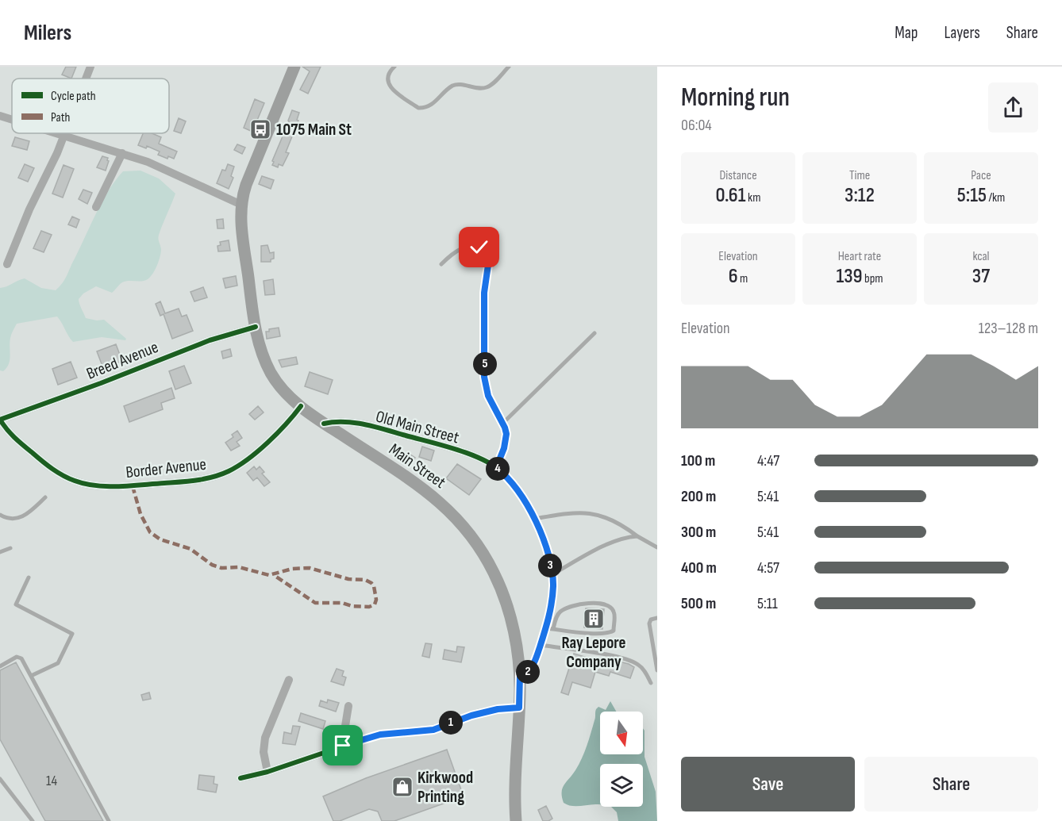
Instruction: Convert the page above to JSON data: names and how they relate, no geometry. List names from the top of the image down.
{
  "streets": {
    "main road": ["Main Street"],
    "street": ["Breed Avenue", "Old Main Street", "Border Avenue"]
  },
  "crossings": [
    ["Breed Avenue", "Main Street"],
    ["Breed Avenue", "Border Avenue"],
    ["Old Main Street", "Main Street"],
    ["Main Street", "Border Avenue"]
  ],
  "places": {
    "bus stop": ["1075 Main St"],
    "building": ["Ray Lepore Company"],
    "shop": ["Kirkwood Printing"]
  },
  "house_numbers": ["14"],
  "legend": ["Cycle path", "Path"],
  "north": "bottom",
  "page": {
    "header": "Milers",
    "nav": ["Map", "Layers", "Share"],
    "heading": ["Morning run", "06:04"],
    "stats": [
      ["Distance", "0.61 km"],
      ["Time", "3:12"],
      ["Pace", "5:15 /km"],
      ["Elevation", "6 m"],
      ["Heart rate", "139 bpm"],
      ["kcal", "37"]
    ],
    "chart": ["Elevation", "123–128 m"],
    "pins": [
      "5",
      "4",
      "3",
      "2",
      "1"
    ],
    "list": [
      {
        "name": "100 m",
        "note": "4:47"
      },
      {
        "name": "200 m",
        "note": "5:41"
      },
      {
        "name": "300 m",
        "note": "5:41"
      },
      {
        "name": "400 m",
        "note": "4:57"
      },
      {
        "name": "500 m",
        "note": "5:11"
      }
    ],
    "buttons": ["Save", "Share"]
  }
}
